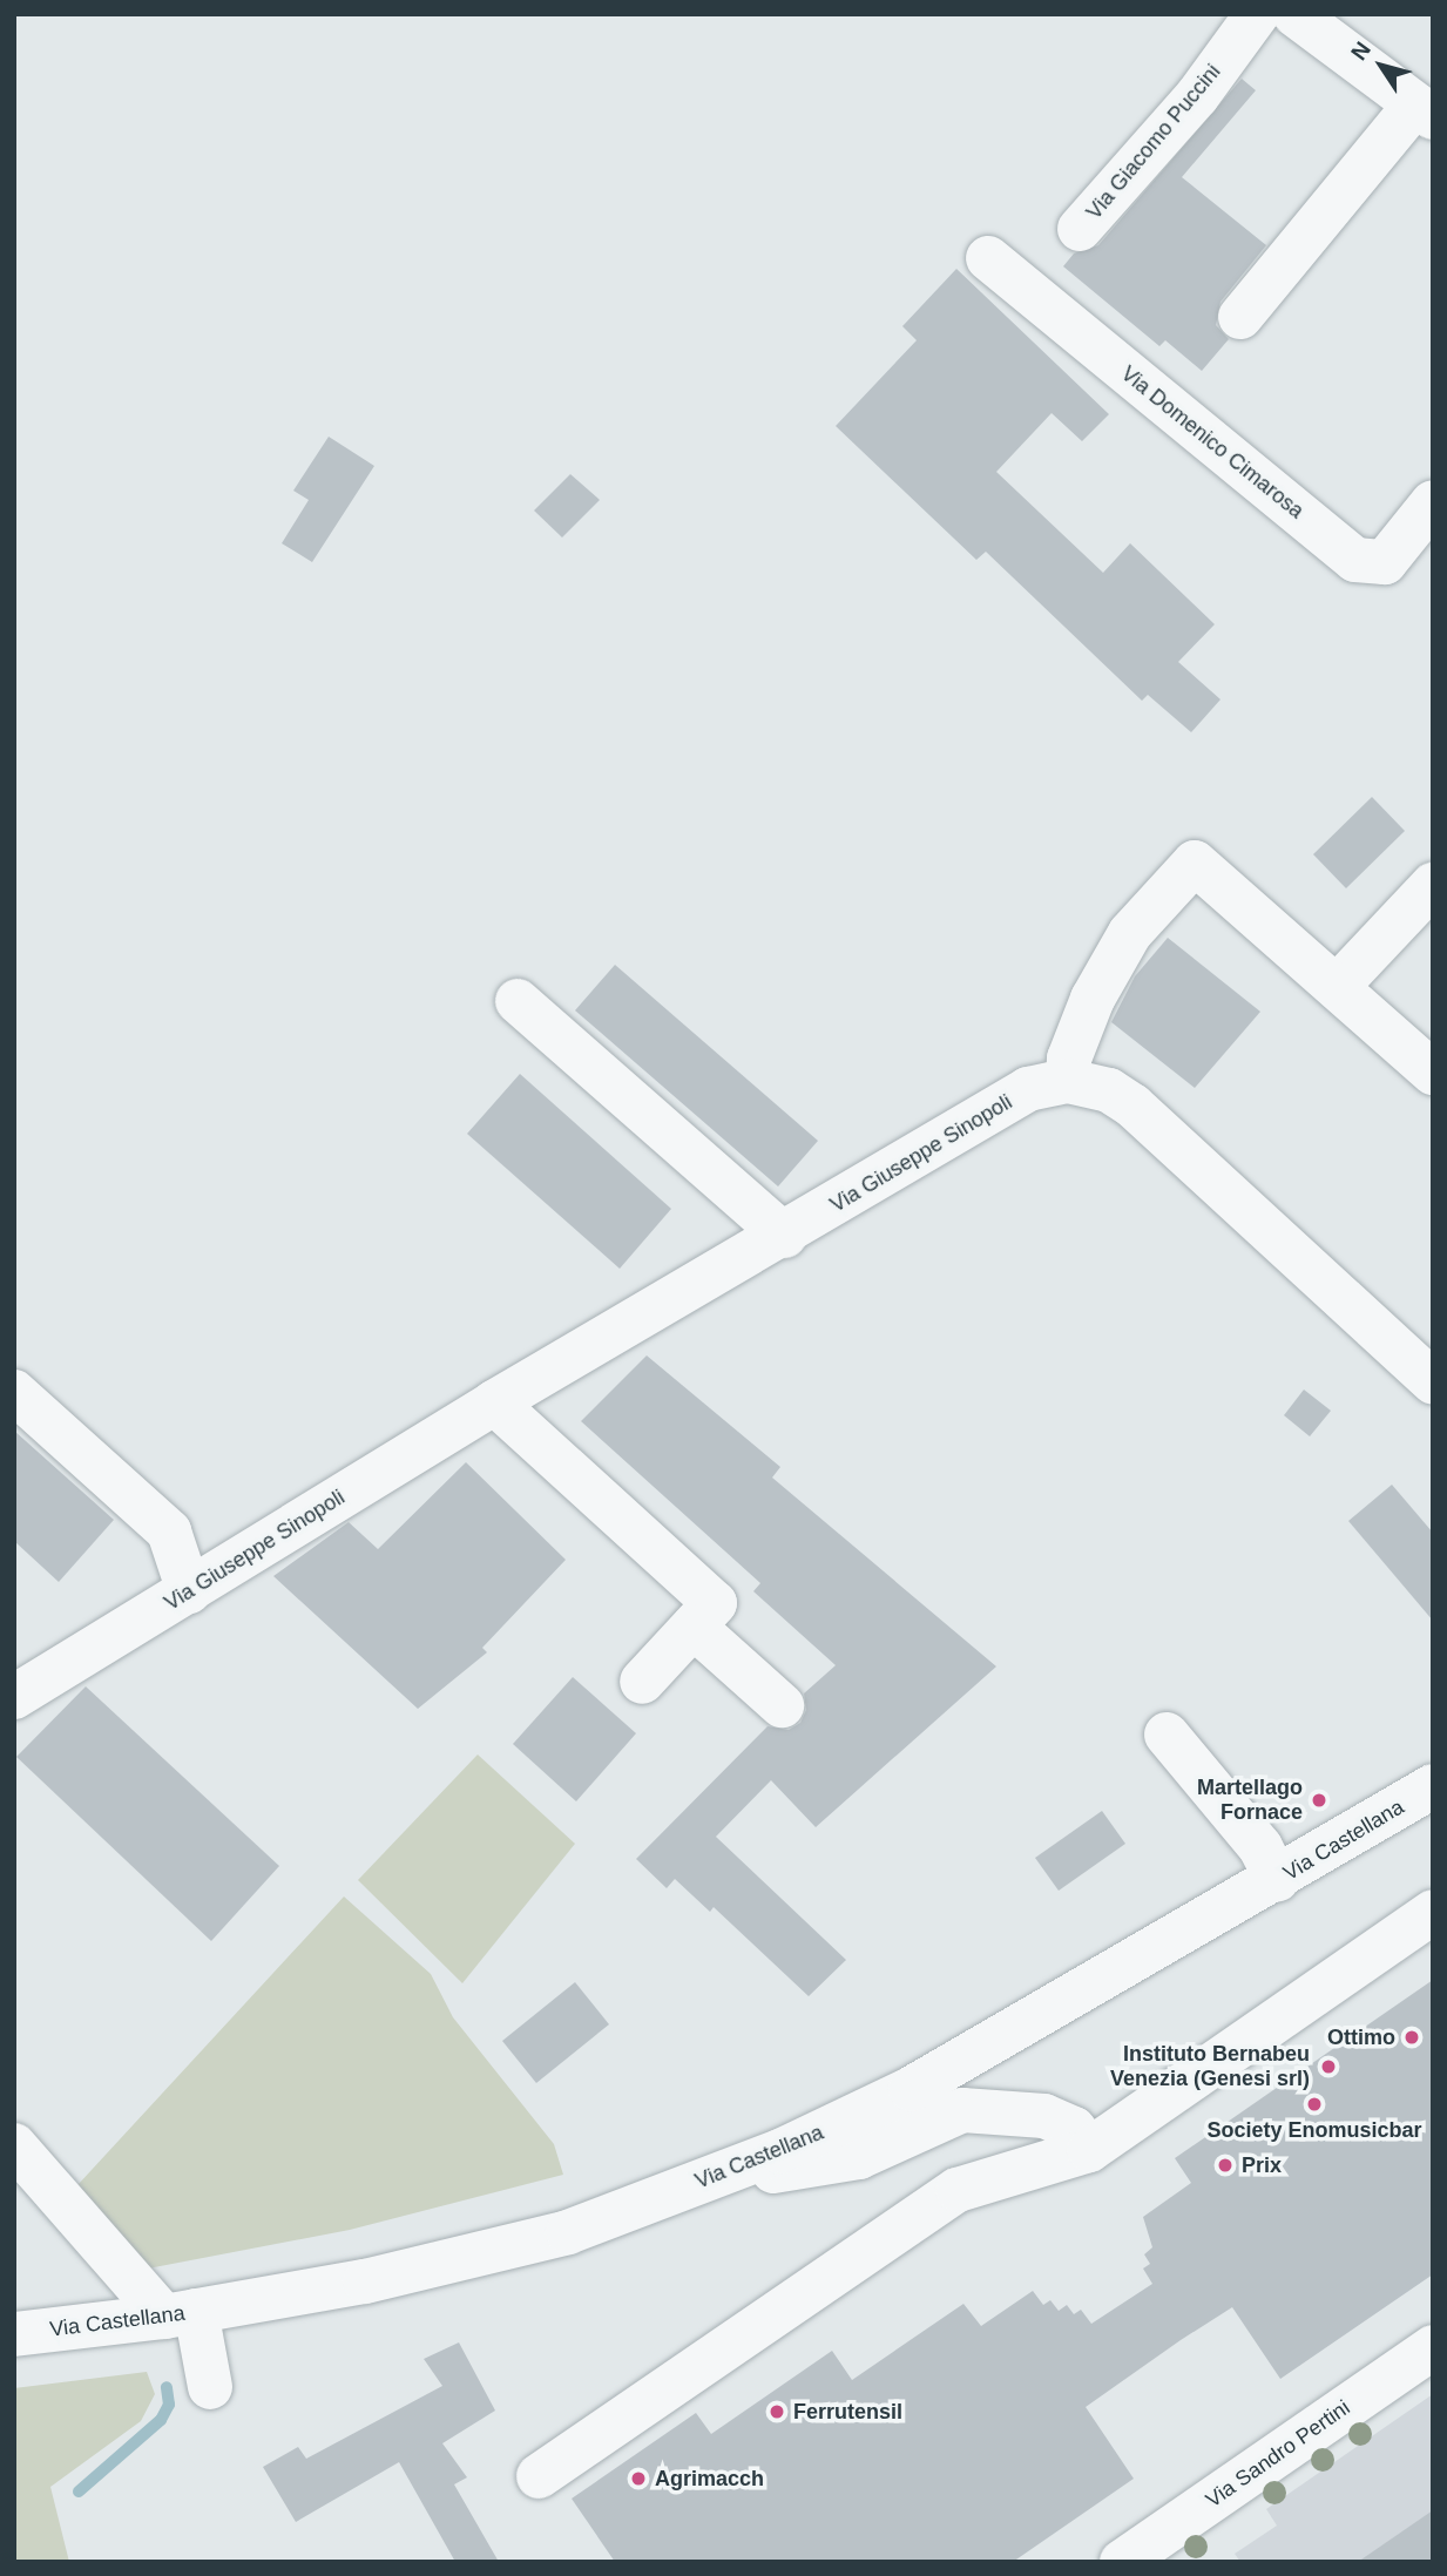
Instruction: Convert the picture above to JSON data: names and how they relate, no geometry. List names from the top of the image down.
{
  "streets": {
    "street": [
      "Via Giacomo Puccini",
      "Via Domenico Cimarosa",
      "Via Giuseppe Sinopoli",
      "Via Castellana",
      "Via Sandro Pertini"
    ]
  },
  "places": [
    "Martellago Fornace",
    "Ottimo",
    "Instituto Bernabeu Venezia (Genesi srl)",
    "Society Enomusicbar",
    "Prix",
    "Ferrutensil",
    "Agrimacch"
  ],
  "north": "top left"
}
